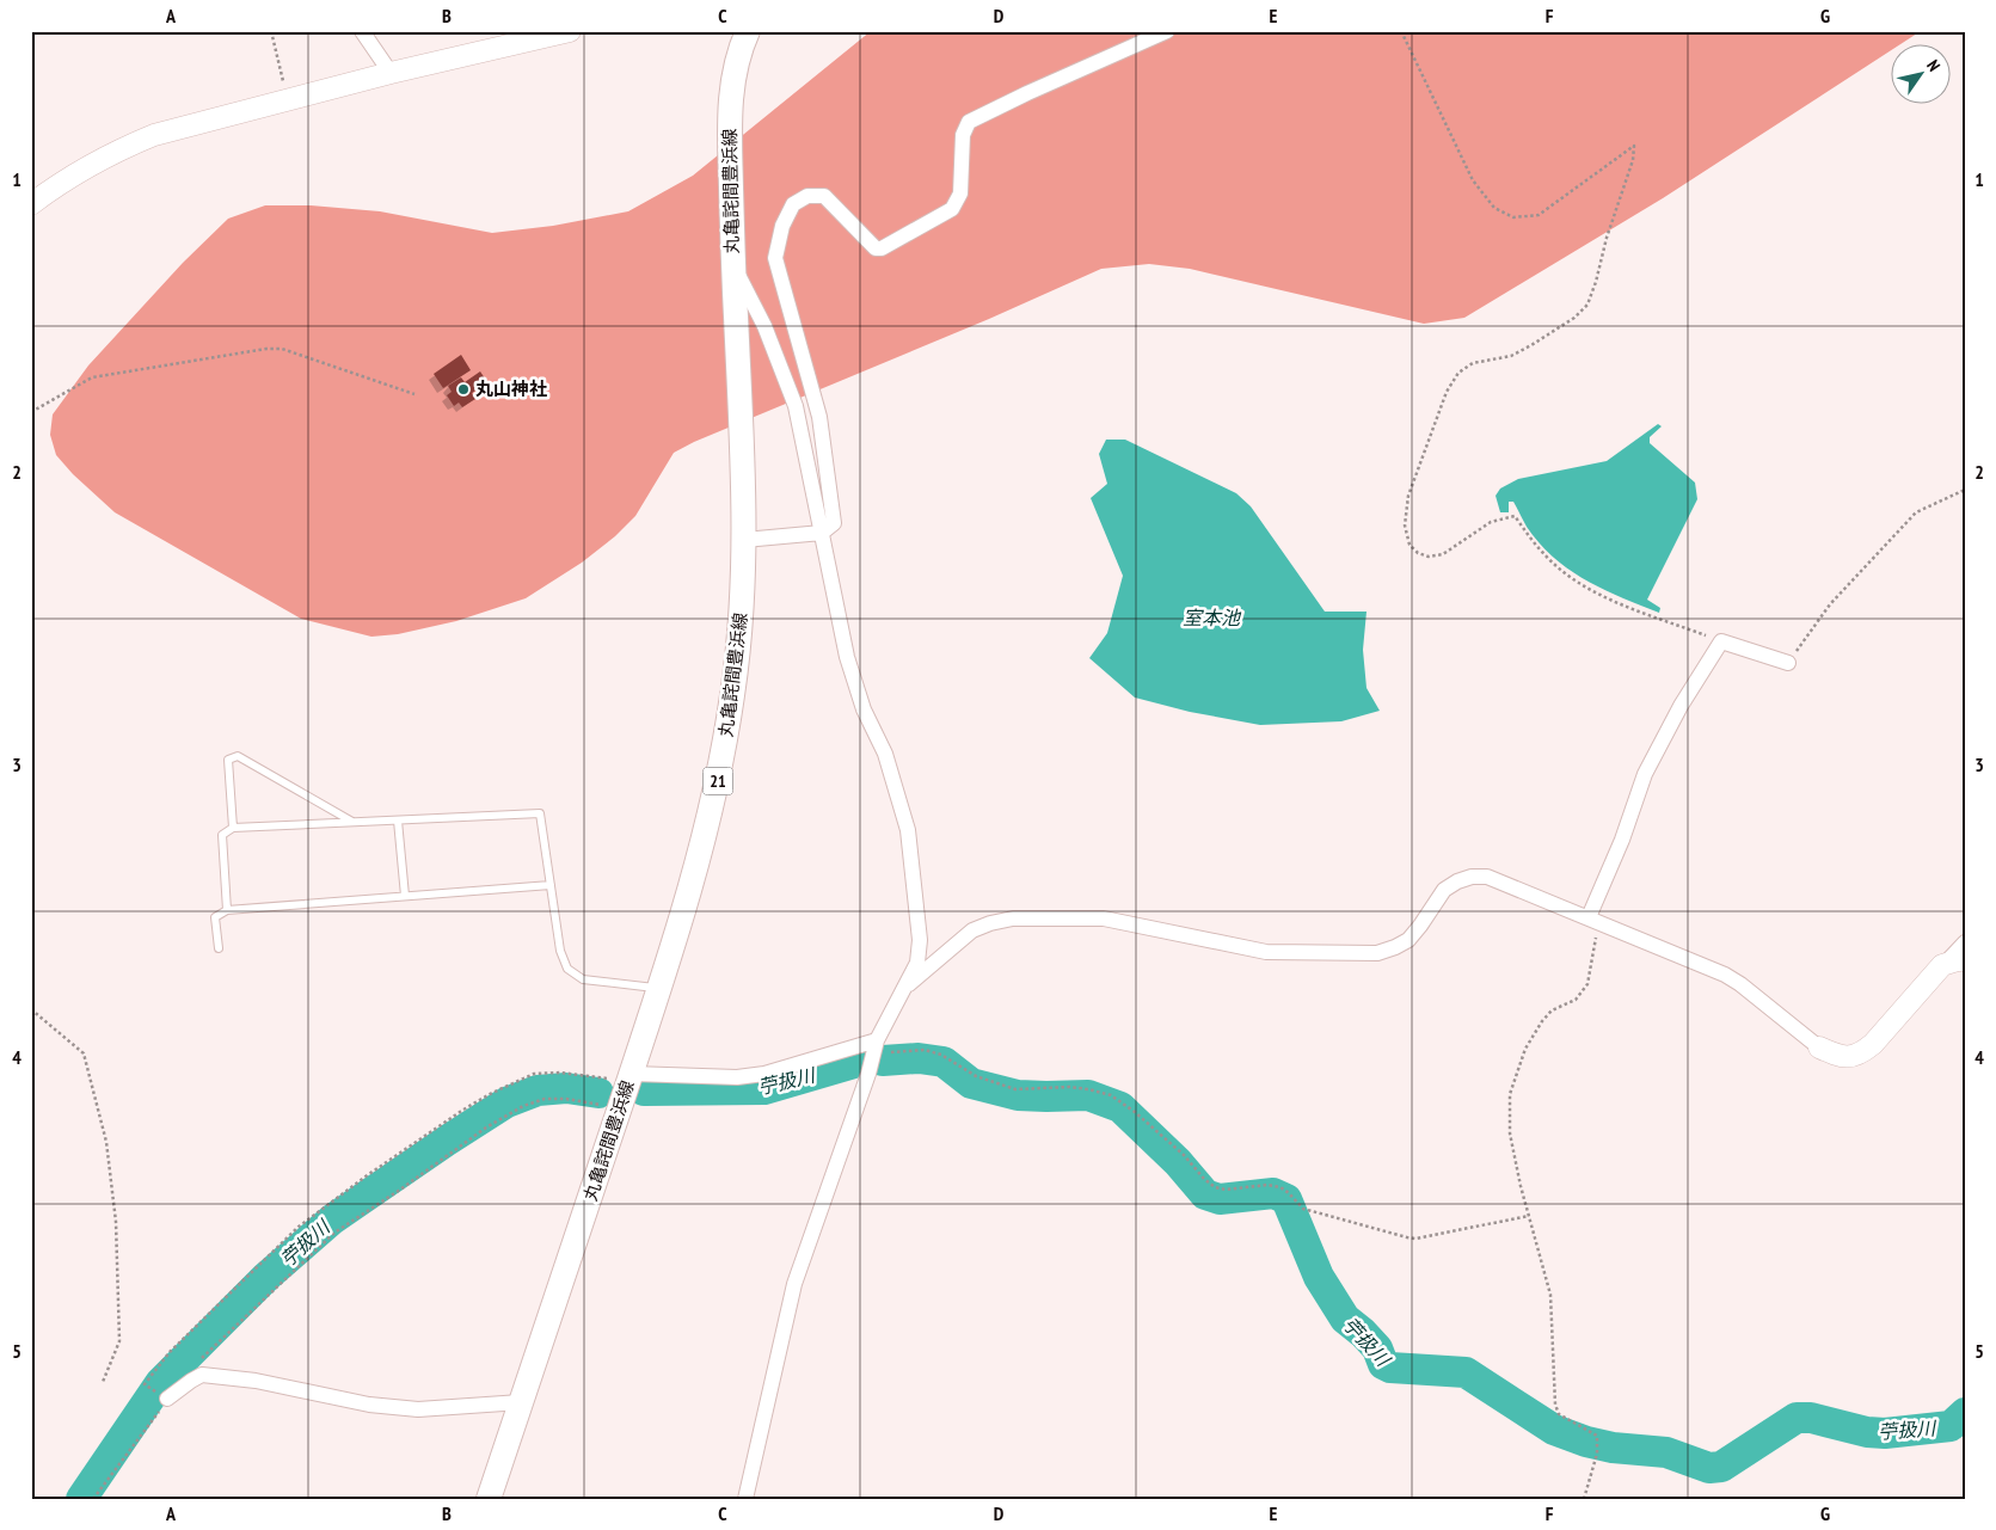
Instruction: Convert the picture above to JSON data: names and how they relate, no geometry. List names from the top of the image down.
{
  "streets": {
    "main road": ["丸亀詫間豊浜線", "21"]
  },
  "water": ["室本池", "苧扱川"],
  "places": ["丸山神社"],
  "north": "top right",
  "grid": {
    "columns": [
      "A",
      "B",
      "C",
      "D",
      "E",
      "F",
      "G"
    ],
    "rows": [
      "1",
      "2",
      "3",
      "4",
      "5"
    ]
  }
}
